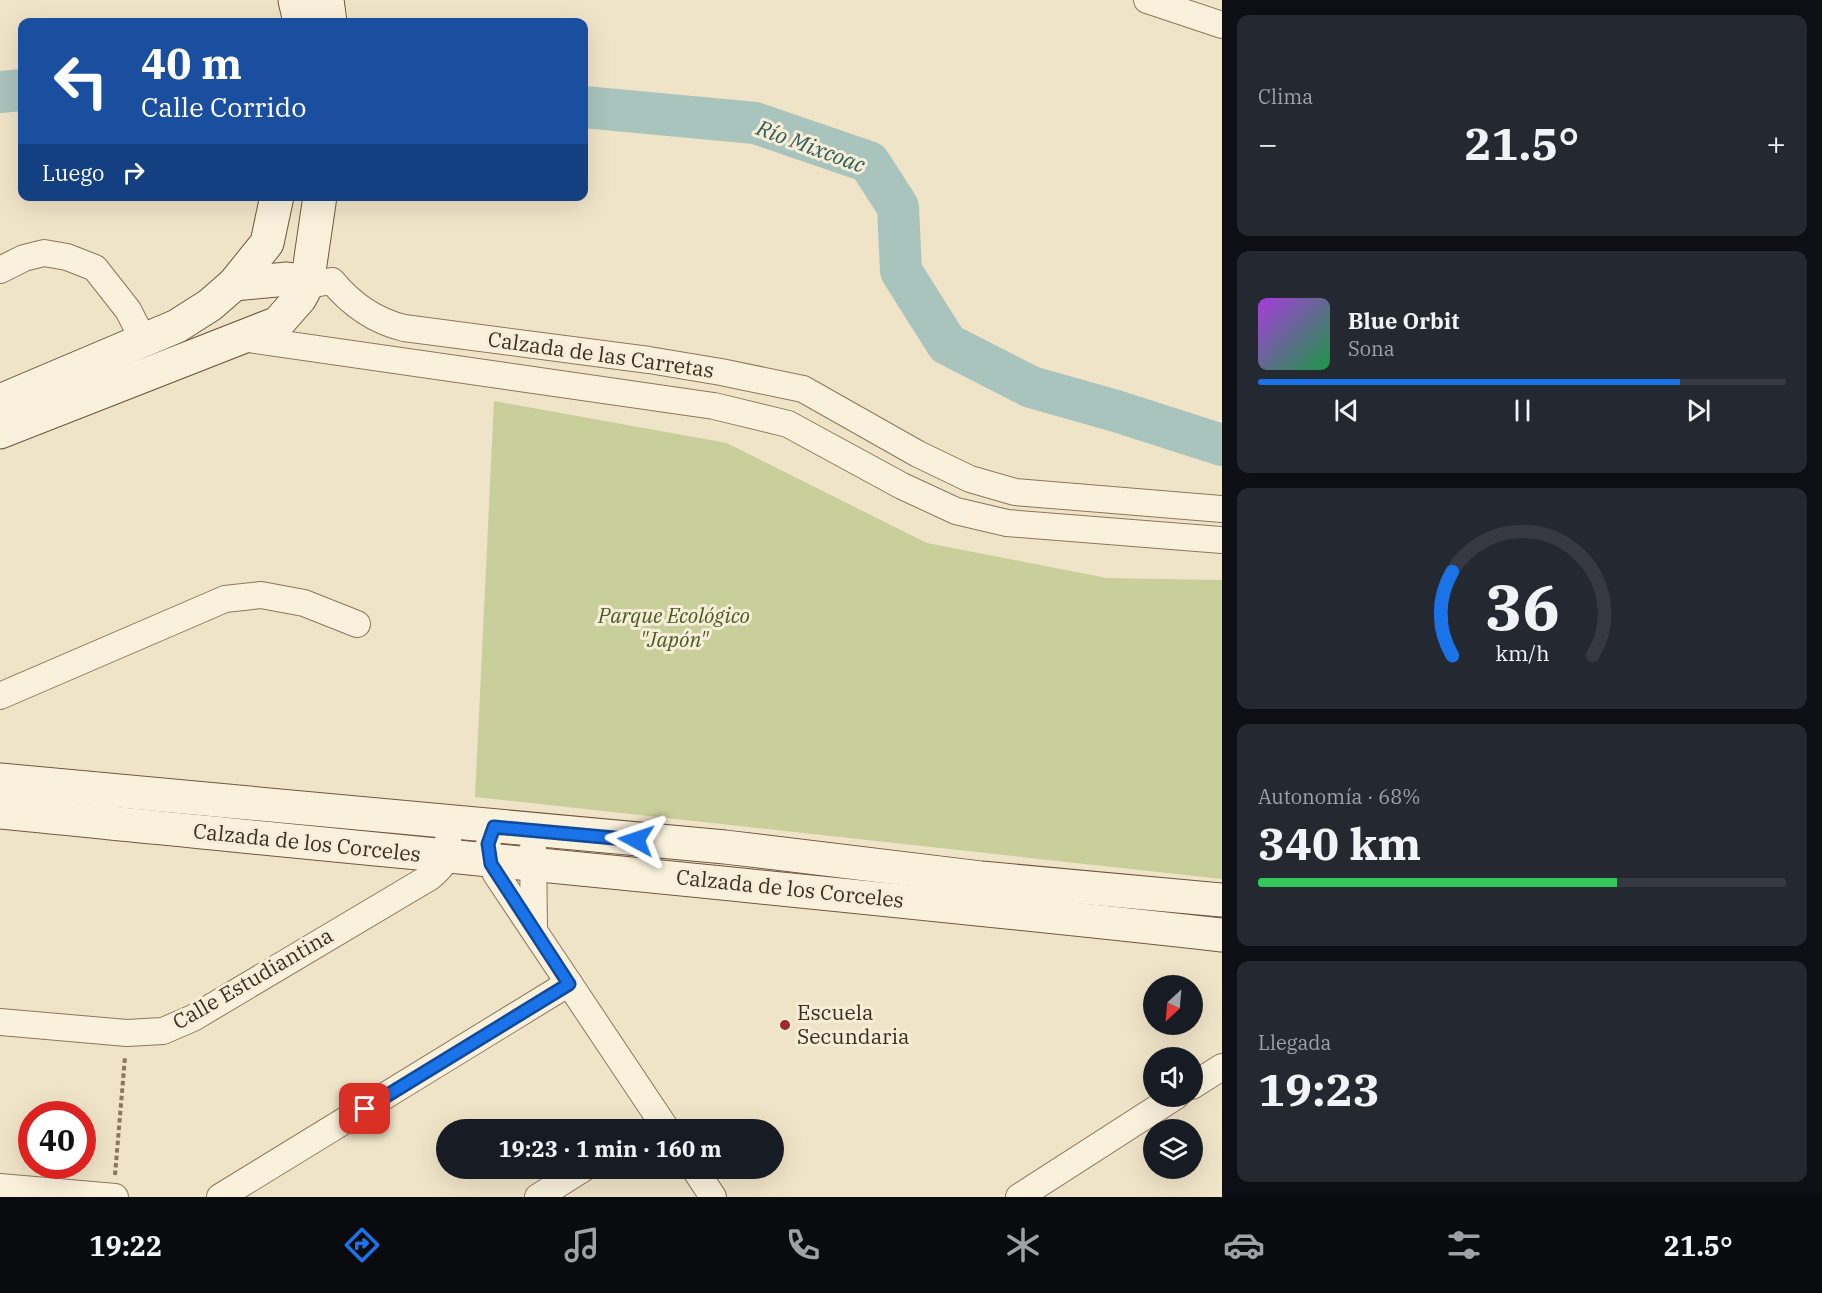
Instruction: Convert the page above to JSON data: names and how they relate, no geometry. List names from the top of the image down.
{
  "streets": {
    "street": ["Calzada de las Carretas", "Calzada de los Corceles", "Calle Estudiantina"]
  },
  "crossings": [
    ["Calzada de los Corceles", "Calle Estudiantina"]
  ],
  "water": ["Río Mixcoac"],
  "parks": ["Parque Ecológico \"Japón\""],
  "places": ["Escuela Secundaria"],
  "north": "bottom left",
  "page": {
    "tile": [
      "Clima",
      ["Autonomía · 68%", "340 km"],
      ["Llegada", "19:23"]
    ],
    "turn": ["40 m", "Calle Corrido"],
    "heat": ["−", "21.5°", "+"],
    "then": "Luego",
    "song": ["Blue Orbit", "Sona"],
    "limit": "40",
    "trip": "19:23 · 1 min · 160 m",
    "tabs": ["19:22", "21.5°"],
    "gauge": ["36", "km/h"]
  }
}
